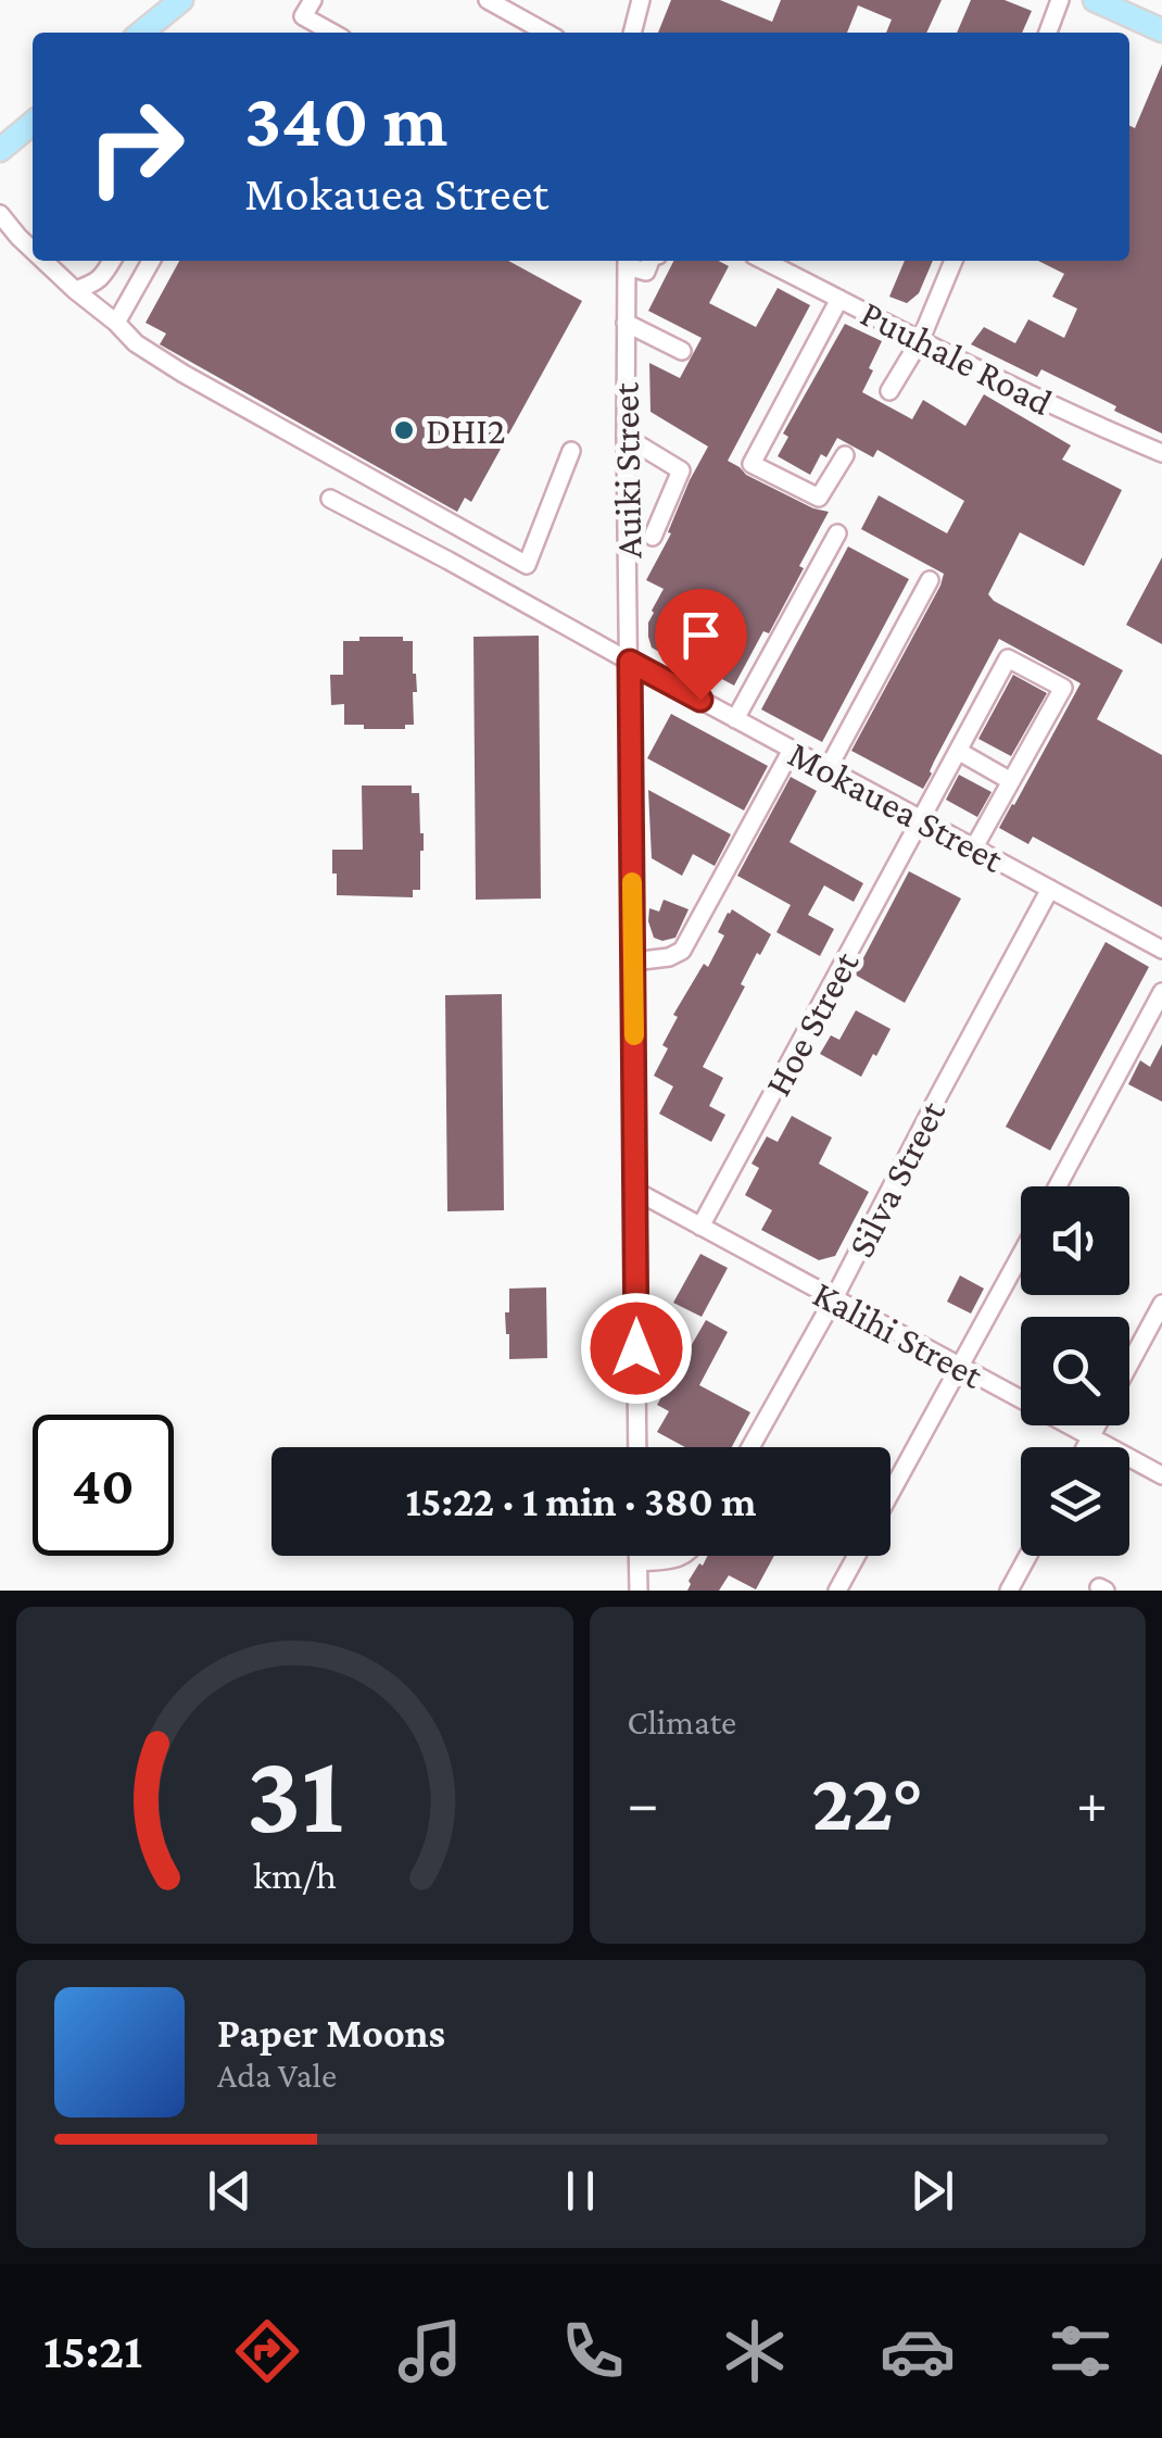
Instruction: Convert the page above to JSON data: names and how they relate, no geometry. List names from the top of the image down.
{
  "streets": {
    "street": [
      "Puuhale Road",
      "Auiki Street",
      "Mokauea Street",
      "Hoe Street",
      "Silva Street",
      "Kalihi Street"
    ]
  },
  "crossings": [
    ["Auiki Street", "Mokauea Street"],
    ["Auiki Street", "Kalihi Street"],
    ["Mokauea Street", "Hoe Street"],
    ["Mokauea Street", "Silva Street"],
    ["Hoe Street", "Kalihi Street"],
    ["Silva Street", "Kalihi Street"]
  ],
  "places": ["DHI2"],
  "page": {
    "turn": ["340 m", "Mokauea Street"],
    "limit": "40",
    "trip": "15:22 · 1 min · 380 m",
    "tile": "Climate",
    "heat": ["−", "22°", "+"],
    "song": ["Paper Moons", "Ada Vale"],
    "tabs": "15:21",
    "gauge": ["31", "km/h"]
  }
}
